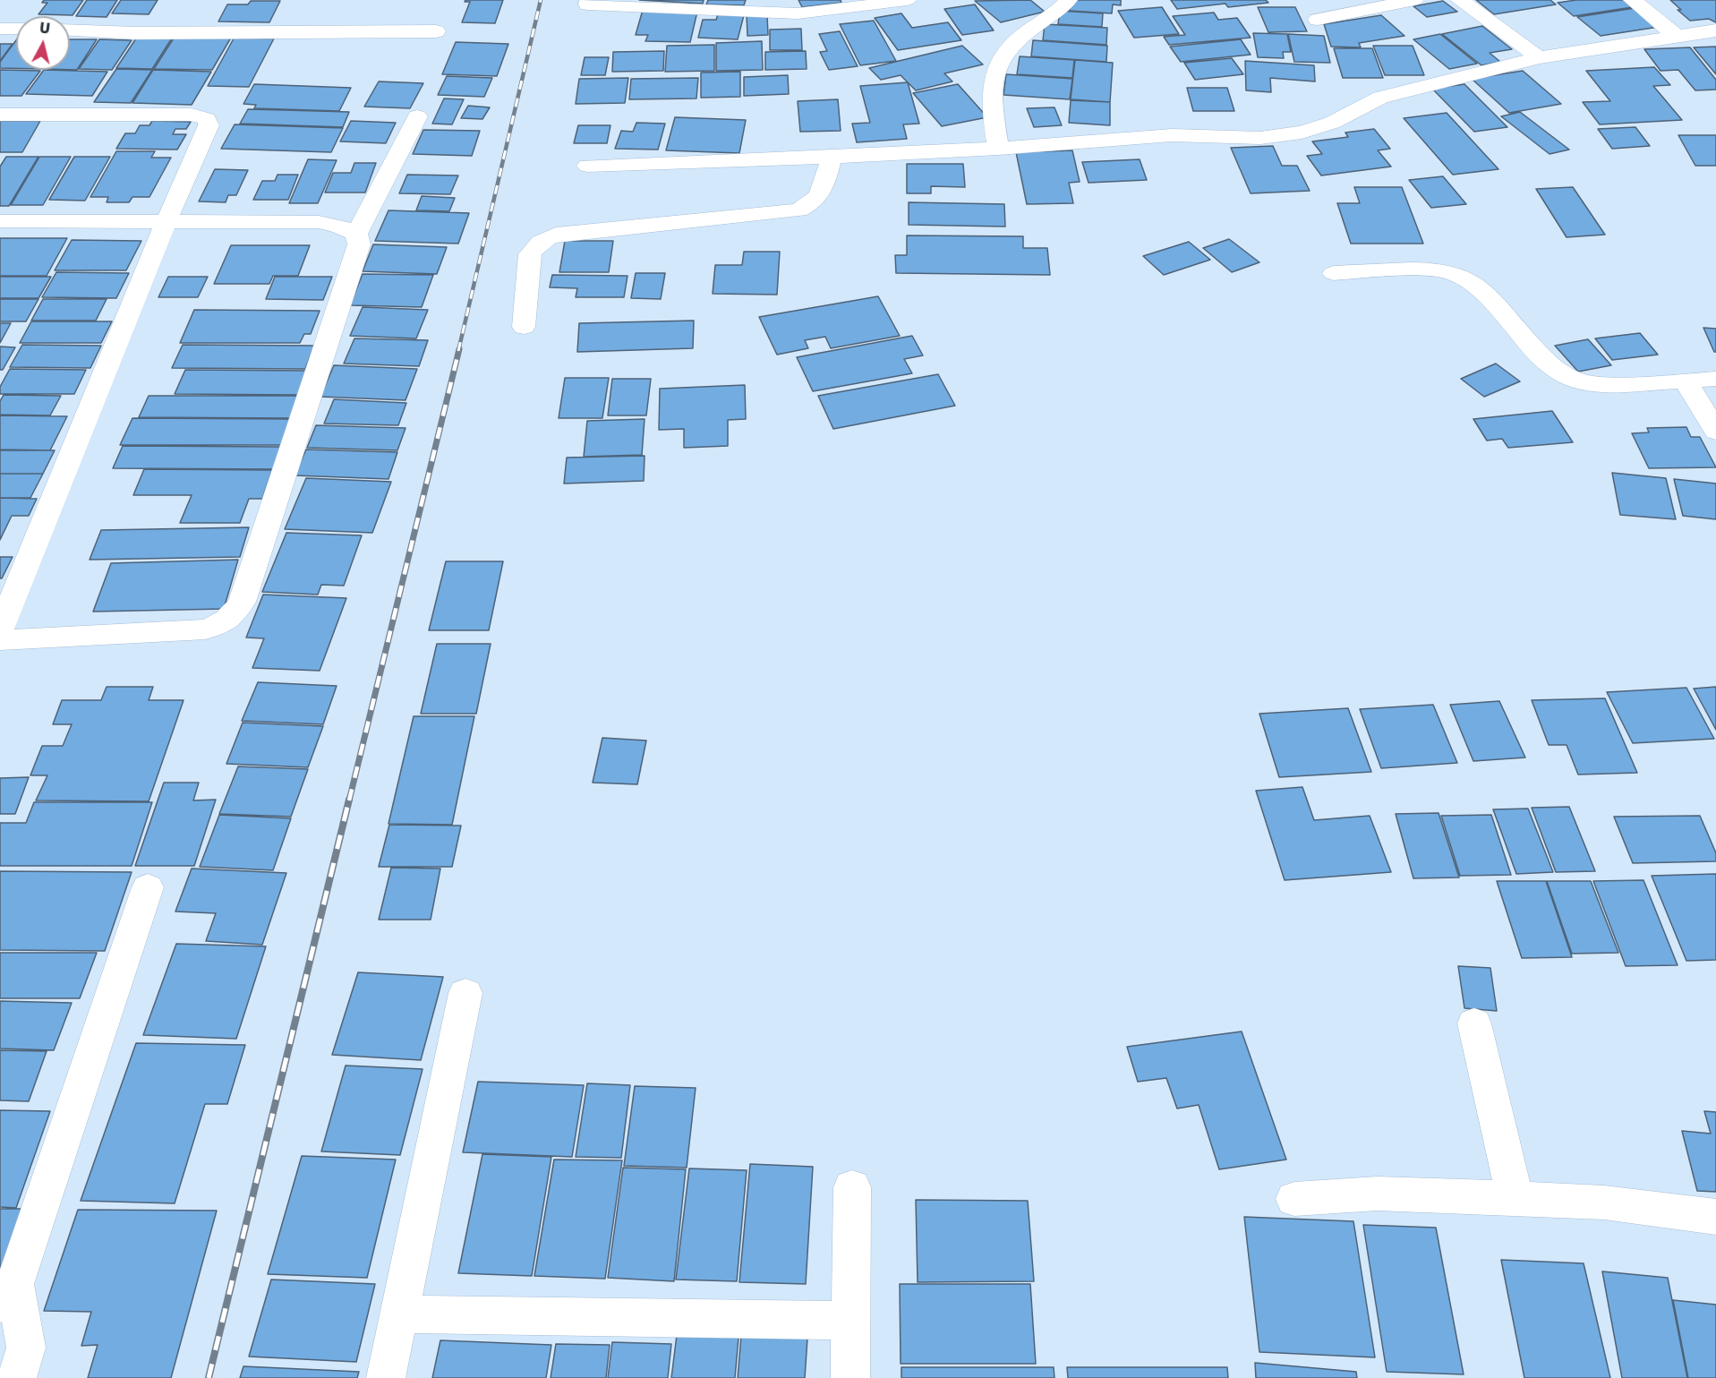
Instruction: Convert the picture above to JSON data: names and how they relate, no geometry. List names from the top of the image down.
{
  "north": "top"
}
